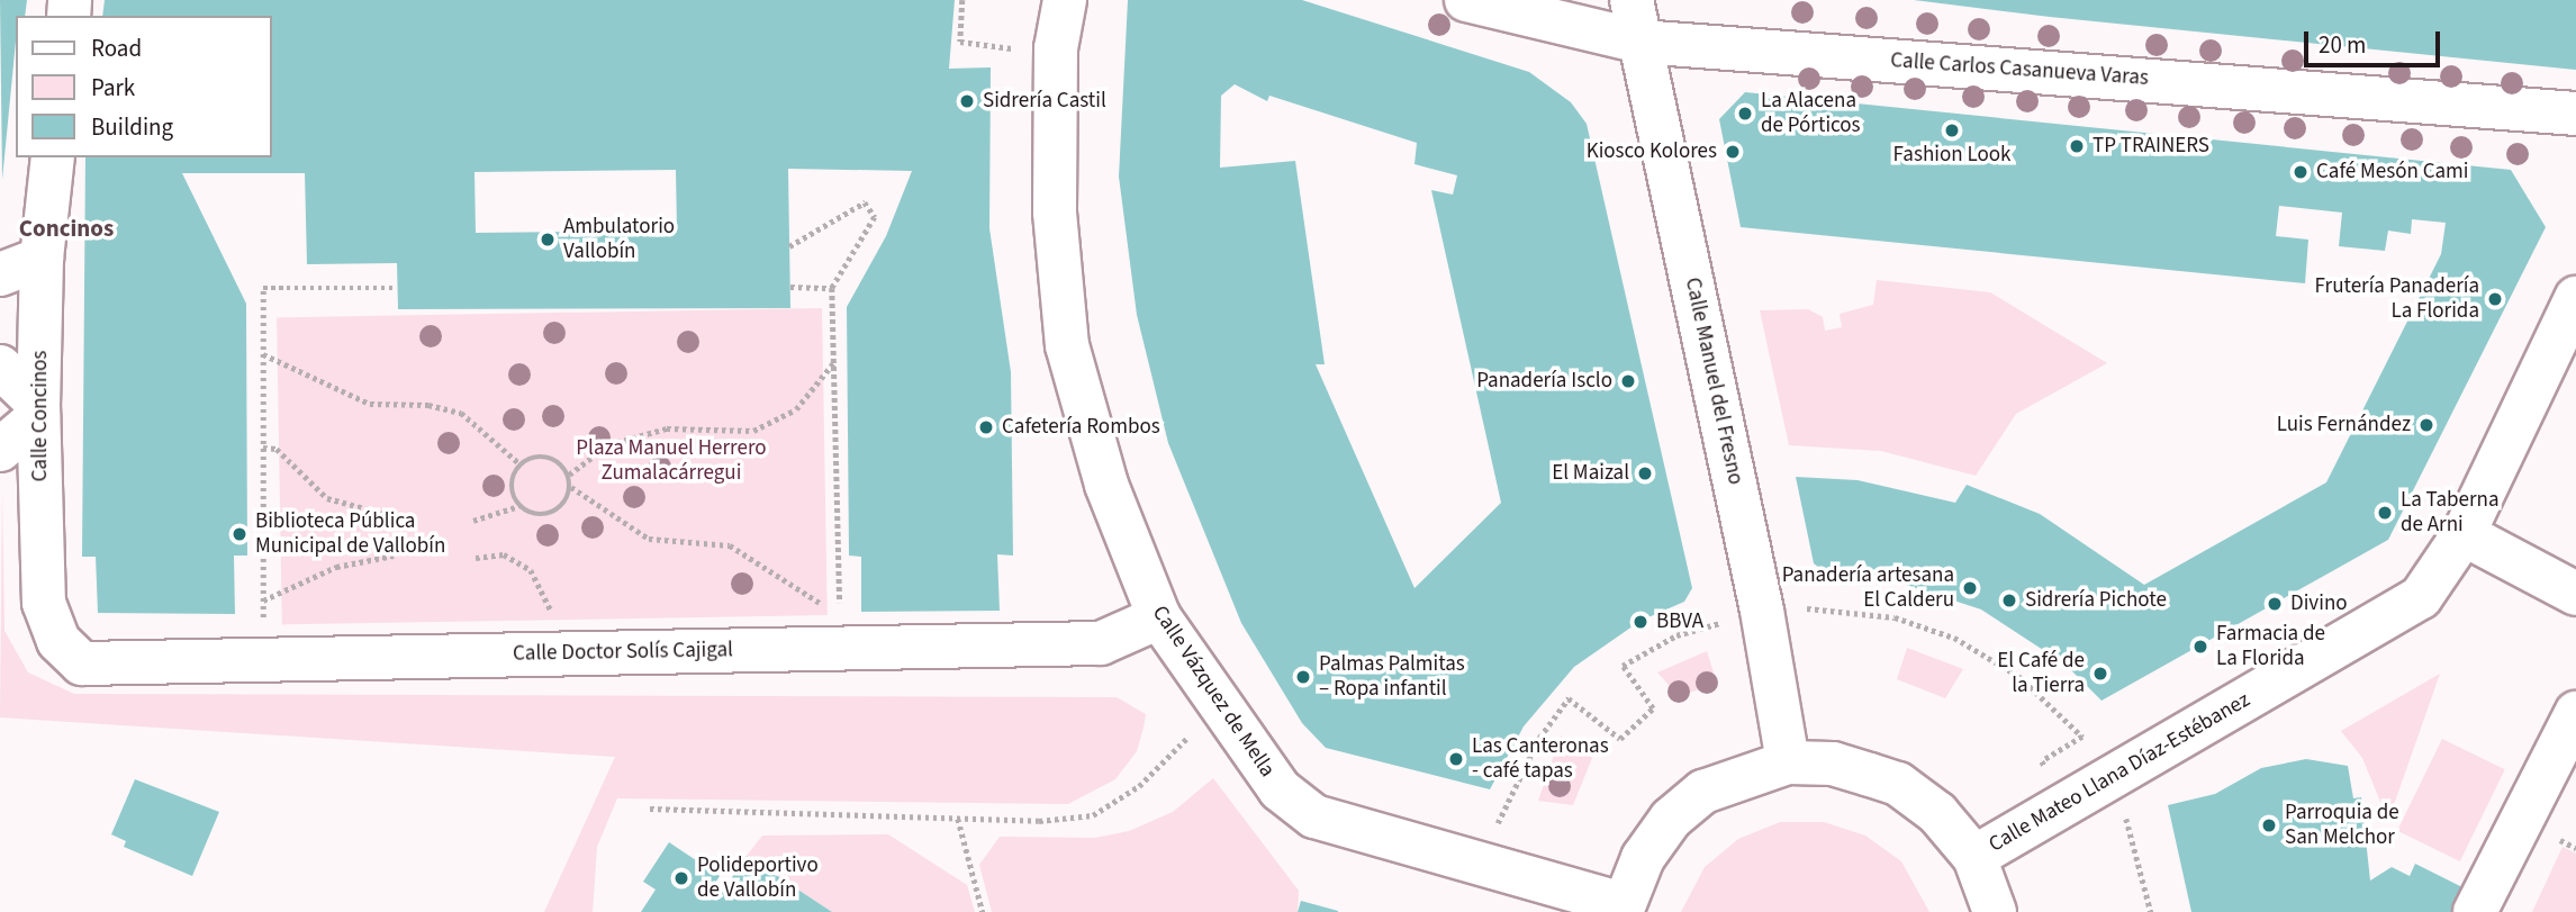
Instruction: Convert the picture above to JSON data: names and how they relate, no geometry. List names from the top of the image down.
{
  "streets": {
    "street": [
      "Calle Carlos Casanueva Varas",
      "Calle Manuel del Fresno",
      "Calle Concinos",
      "Calle Doctor Solís Cajigal",
      "Calle Vázquez de Mella",
      "Calle Mateo Llana Díaz-Estébanez"
    ]
  },
  "crossings": [
    ["Calle Carlos Casanueva Varas", "Calle Manuel del Fresno"],
    ["Calle Concinos", "Calle Doctor Solís Cajigal"],
    ["Calle Doctor Solís Cajigal", "Calle Vázquez de Mella"]
  ],
  "districts": ["Concinos"],
  "parks": ["Plaza Manuel Herrero Zumalacárregui"],
  "places": [
    "Sidrería Castil",
    "La Alacena de Pórticos",
    "Fashion Look",
    "TP TRAINERS",
    "Kiosco Kolores",
    "Café Mesón Cami",
    "Ambulatorio Vallobín",
    "Frutería Panadería La Florida",
    "Panadería Isclo",
    "Luis Fernández",
    "Cafetería Rombos",
    "El Maizal",
    "La Taberna de Arni",
    "Biblioteca Pública Municipal de Vallobín",
    "Panadería artesana El Calderu",
    "Sidrería Pichote",
    "Divino",
    "BBVA",
    "Farmacia de La Florida",
    "El Café de la Tierra",
    "Palmas Palmitas – Ropa infantil",
    "Las Canteronas - café tapas",
    "Parroquia de San Melchor",
    "Polideportivo de Vallobín"
  ],
  "legend": ["Road", "Park", "Building"],
  "scale_bar": "20 m"
}
